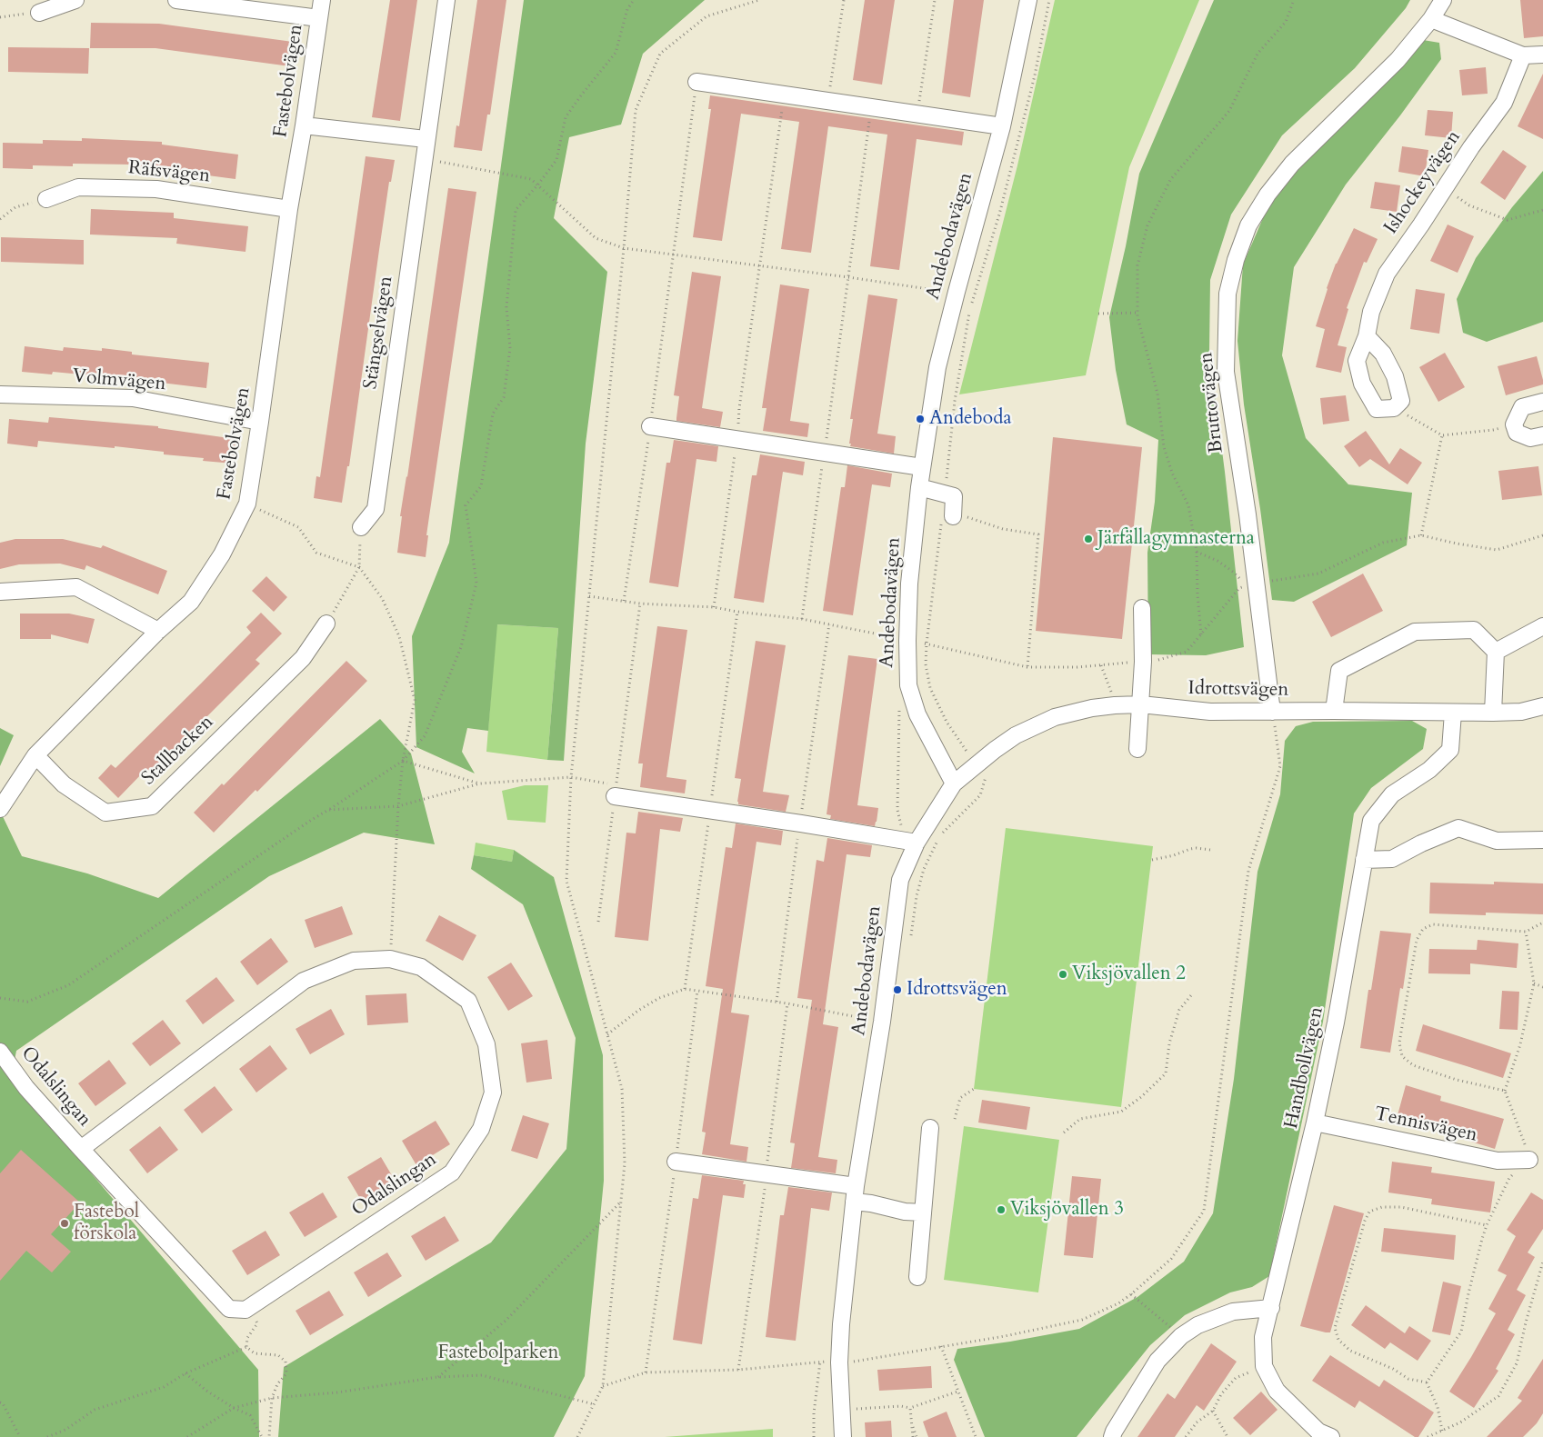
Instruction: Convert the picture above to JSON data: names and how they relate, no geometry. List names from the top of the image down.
{
  "streets": {
    "street": [
      "Fastebolvägen",
      "Räfsvägen",
      "Ishockeyvägen",
      "Andebodavägen",
      "Stängselvägen",
      "Volmvägen",
      "Bruttovägen",
      "Idrottsvägen",
      "Stallbacken",
      "Handbollvägen",
      "Odalslingan",
      "Tennisvägen"
    ]
  },
  "crossings": [
    ["Fastebolvägen", "Räfsvägen"],
    ["Fastebolvägen", "Volmvägen"],
    ["Fastebolvägen", "Stallbacken"],
    ["Andebodavägen", "Idrottsvägen"],
    ["Bruttovägen", "Idrottsvägen"],
    ["Idrottsvägen", "Handbollvägen"],
    ["Handbollvägen", "Tennisvägen"]
  ],
  "parks": ["Fastebolparken"],
  "places": [
    "Andeboda",
    "Järfällagymnasterna",
    "Viksjövallen 2",
    "Idrottsvägen",
    "Viksjövallen 3",
    "Fastebol förskola"
  ]
}
